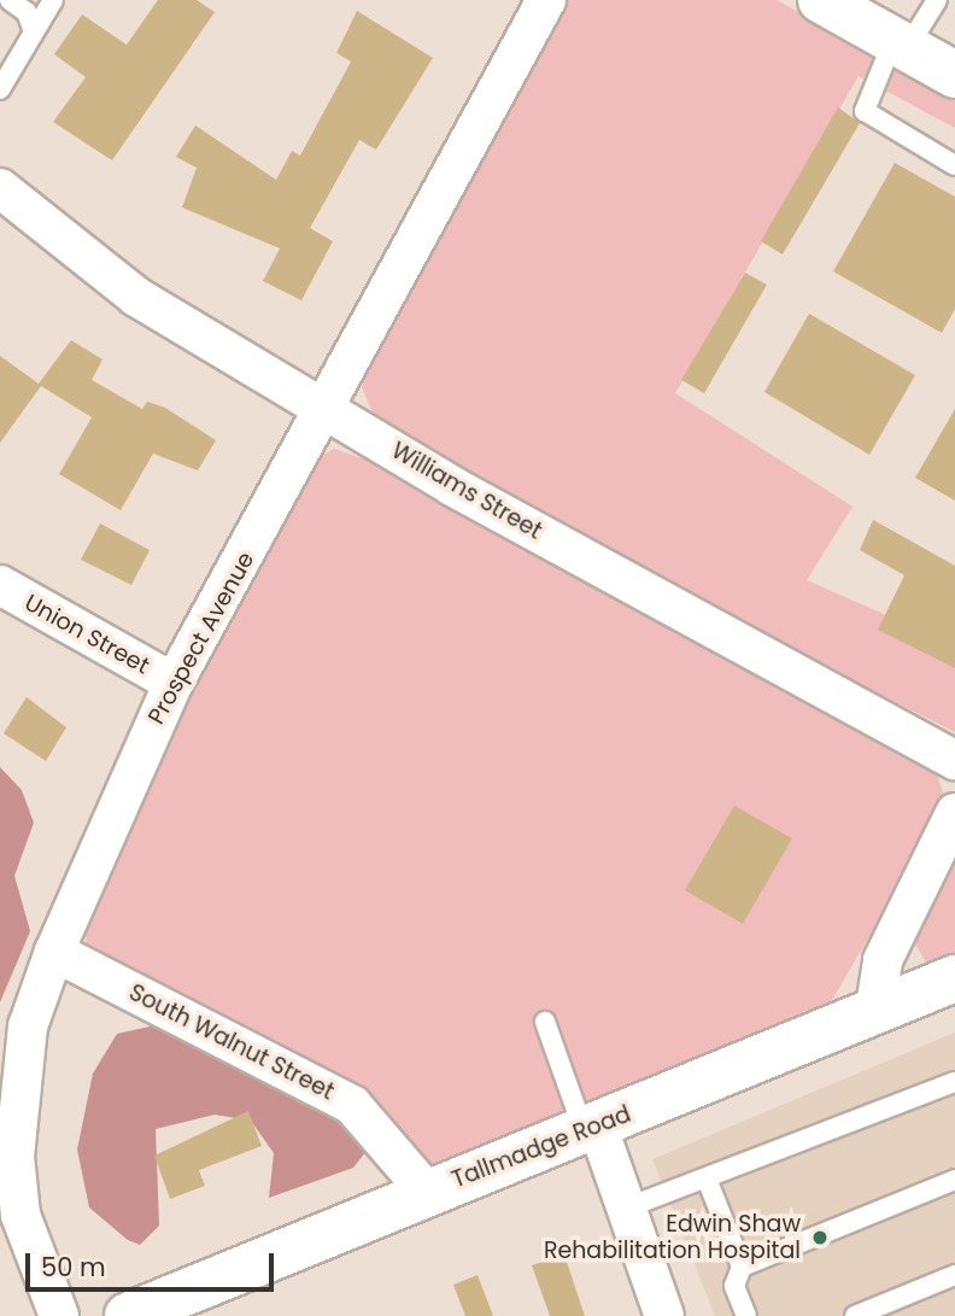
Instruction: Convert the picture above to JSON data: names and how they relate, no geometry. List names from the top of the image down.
{
  "streets": {
    "street": [
      "Williams Street",
      "Union Street",
      "Prospect Avenue",
      "South Walnut Street",
      "Tallmadge Road"
    ]
  },
  "crossings": [
    ["Williams Street", "Prospect Avenue"],
    ["Union Street", "Prospect Avenue"],
    ["Prospect Avenue", "South Walnut Street"],
    ["South Walnut Street", "Tallmadge Road"]
  ],
  "places": ["Edwin Shaw Rehabilitation Hospital"],
  "scale_bar": "50 m"
}
